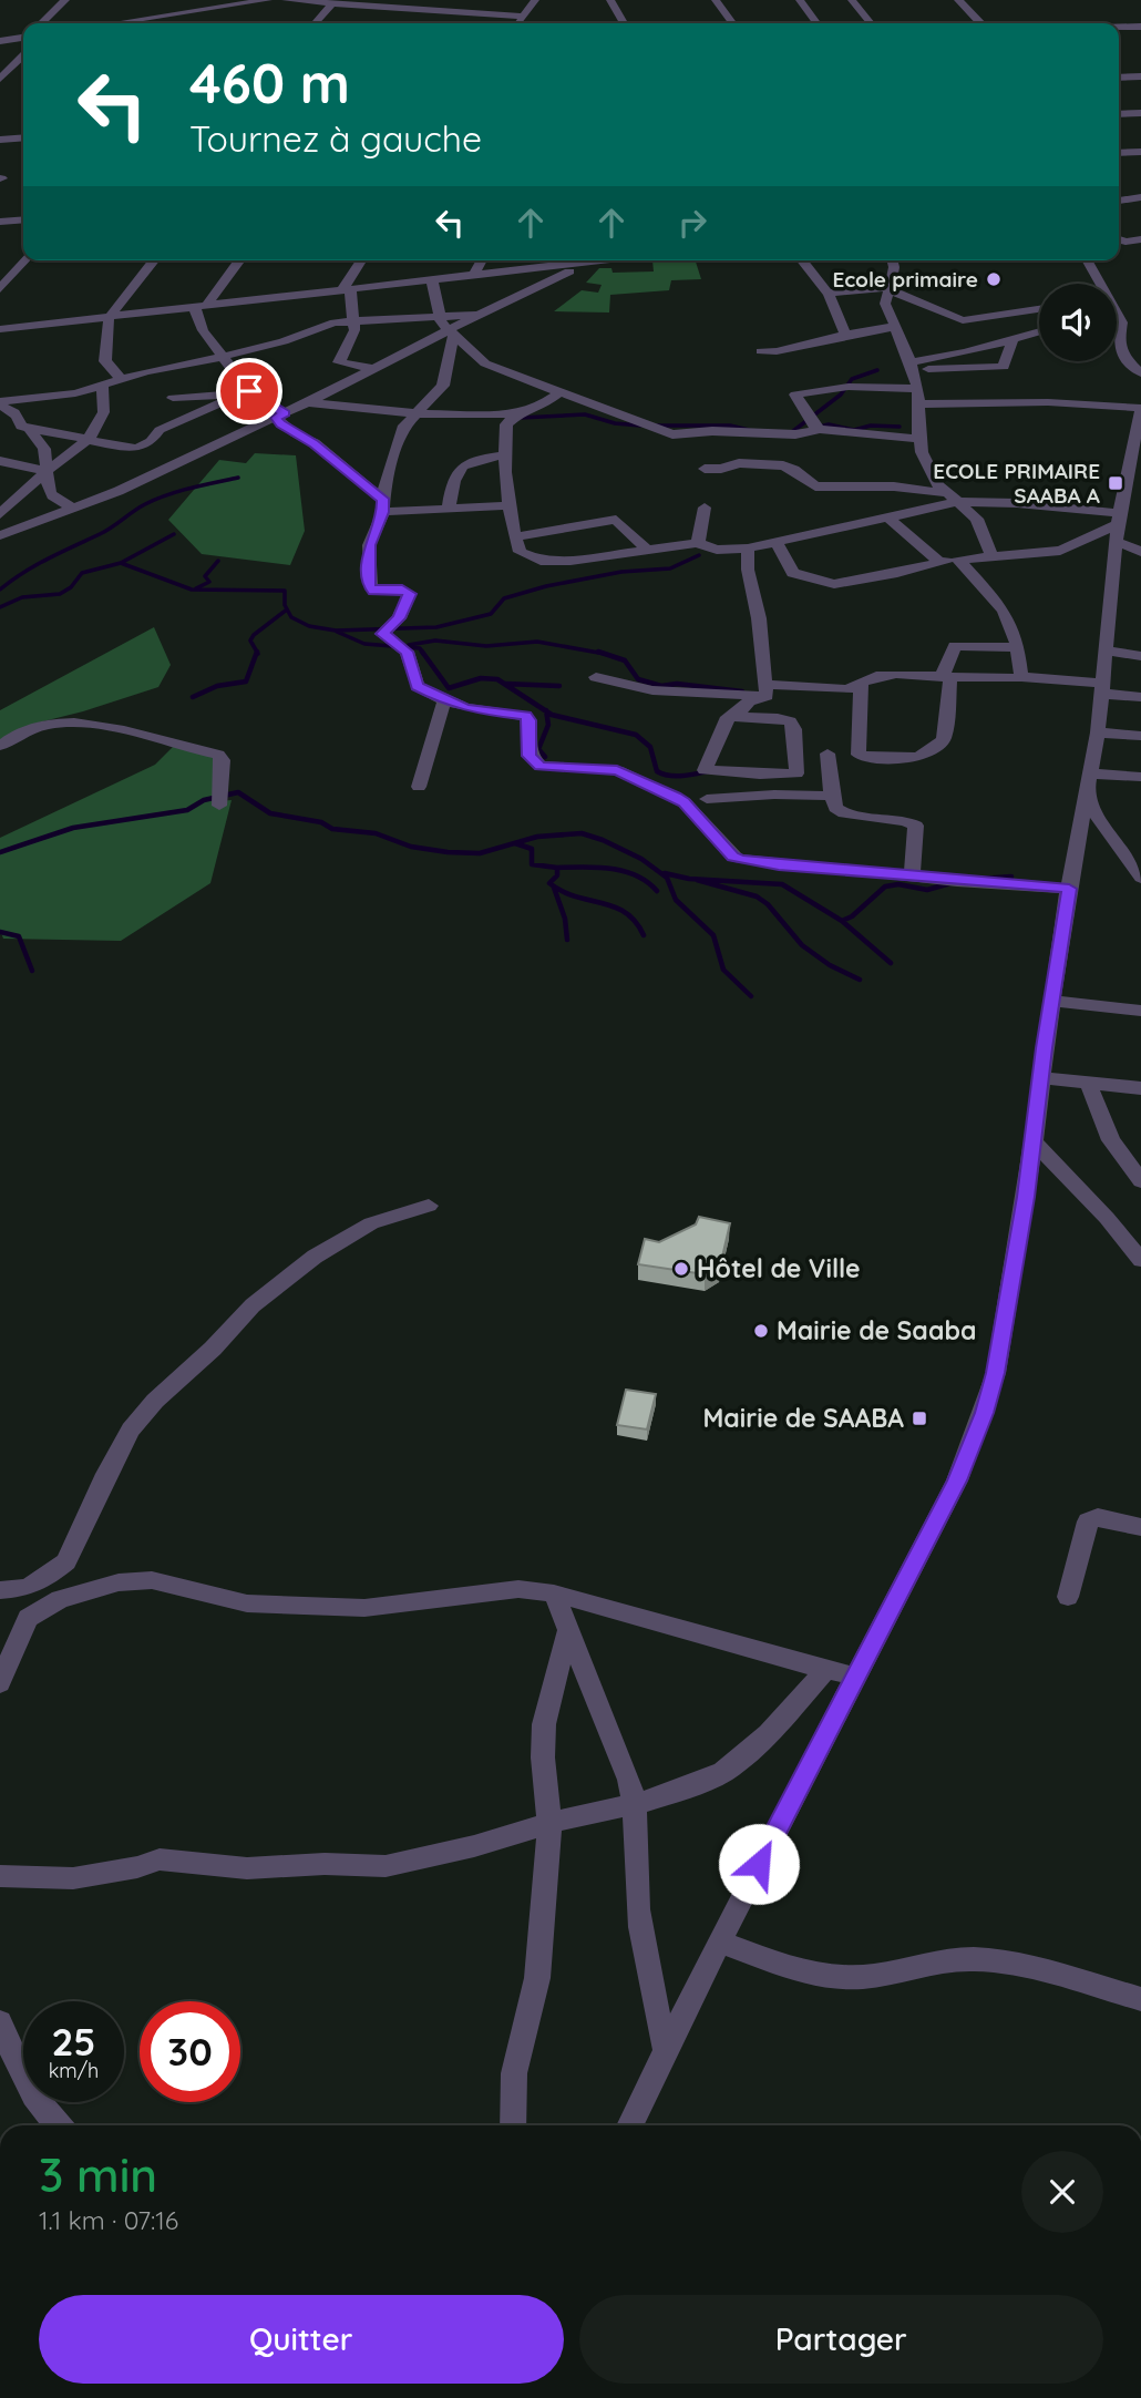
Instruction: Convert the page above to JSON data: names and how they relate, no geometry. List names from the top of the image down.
{
  "places": {
    "other": ["Ecole primaire", "Hôtel de Ville", "Mairie de Saaba"],
    "transit": ["ECOLE PRIMAIRE SAABA A", "Mairie de SAABA"]
  },
  "page": {
    "turn": ["460 m", "Tournez à gauche"],
    "speed": "25 km/h",
    "limit": "30",
    "heading": ["3 min", "1.1 km · 07:16"],
    "buttons": ["Quitter", "Partager"]
  }
}
